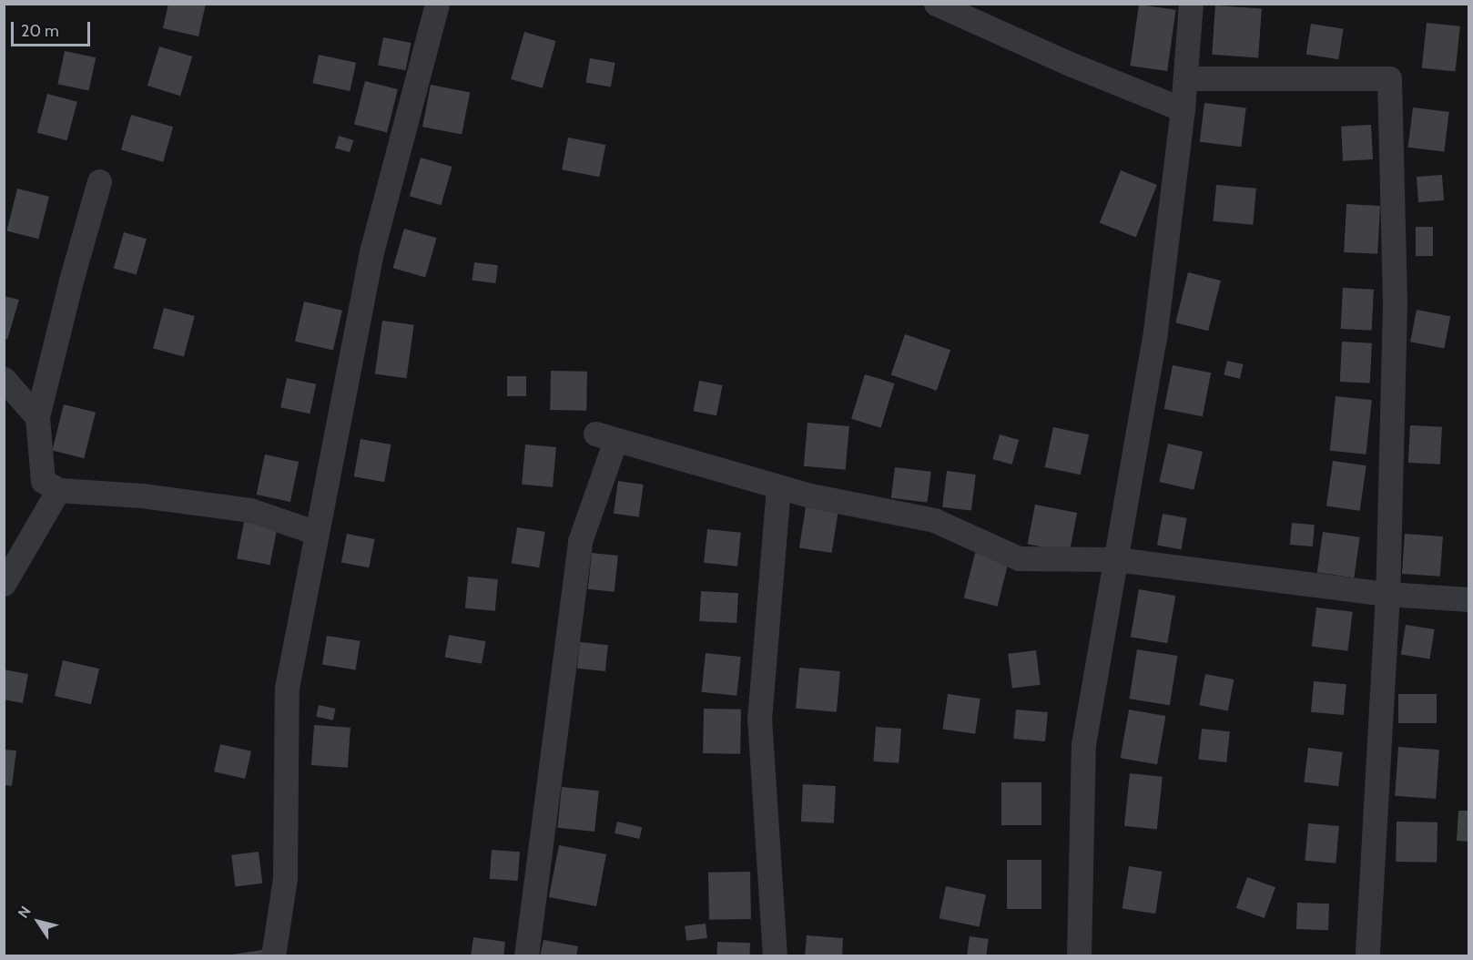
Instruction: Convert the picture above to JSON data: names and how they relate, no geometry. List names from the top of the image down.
{
  "scale_bar": "20 m",
  "north": "top left"
}
